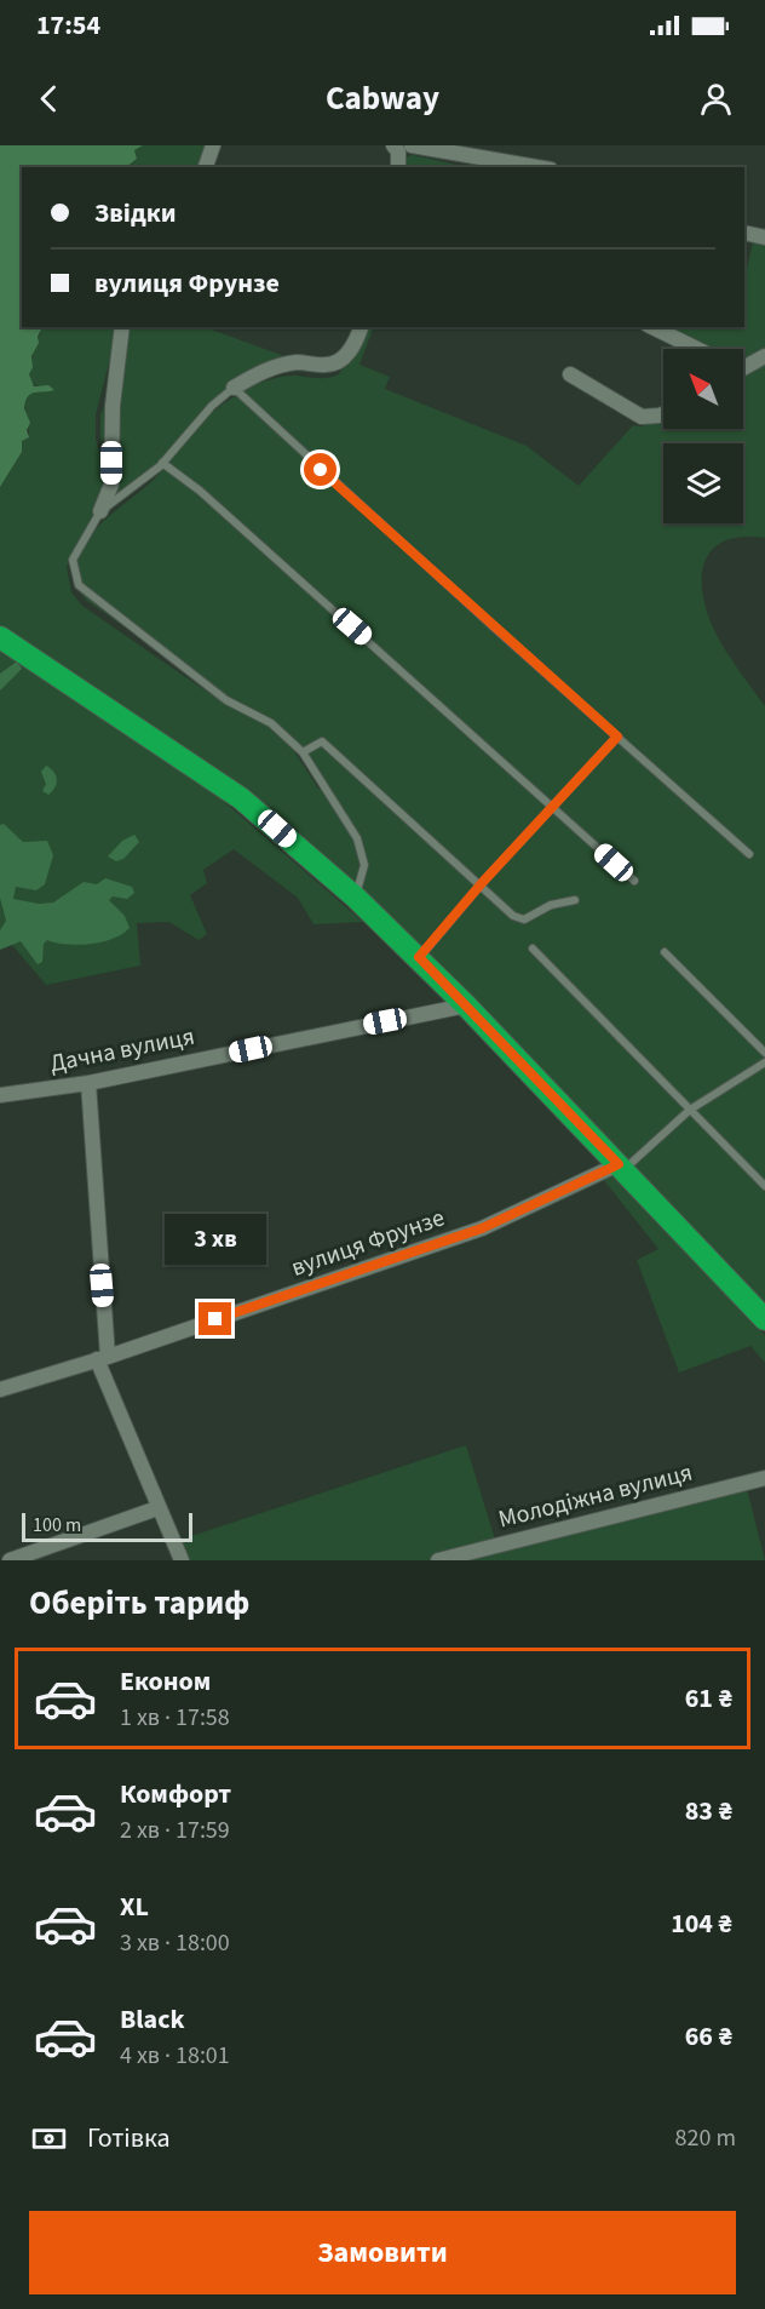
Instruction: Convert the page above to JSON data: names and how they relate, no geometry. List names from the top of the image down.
{
  "streets": {
    "street": ["Дачна вулиця", "вулиця Фрунзе", "Молодіжна вулиця"]
  },
  "scale_bar": "100 m",
  "north": "top left",
  "page": {
    "status": "17:54",
    "header": "Cabway",
    "banner": ["Звідки", "вулиця Фрунзе"],
    "bubble": "3 хв",
    "scale": "100 m",
    "heading": "Оберіть тариф",
    "list": [
      {
        "name": "Економ",
        "note": "1 хв · 17:58",
        "value": "61 ₴"
      },
      {
        "name": "Комфорт",
        "note": "2 хв · 17:59",
        "value": "83 ₴"
      },
      {
        "name": "XL",
        "note": "3 хв · 18:00",
        "value": "104 ₴"
      },
      {
        "name": "Black",
        "note": "4 хв · 18:01",
        "value": "66 ₴"
      }
    ],
    "pay": ["Готівка", "820 m"],
    "buttons": "Замовити"
  }
}
